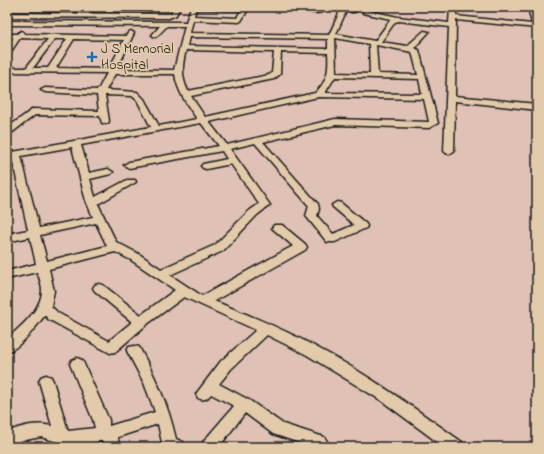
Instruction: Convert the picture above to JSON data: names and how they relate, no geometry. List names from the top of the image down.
{
  "places": {
    "health": ["J S Memorial Hospital"]
  }
}
